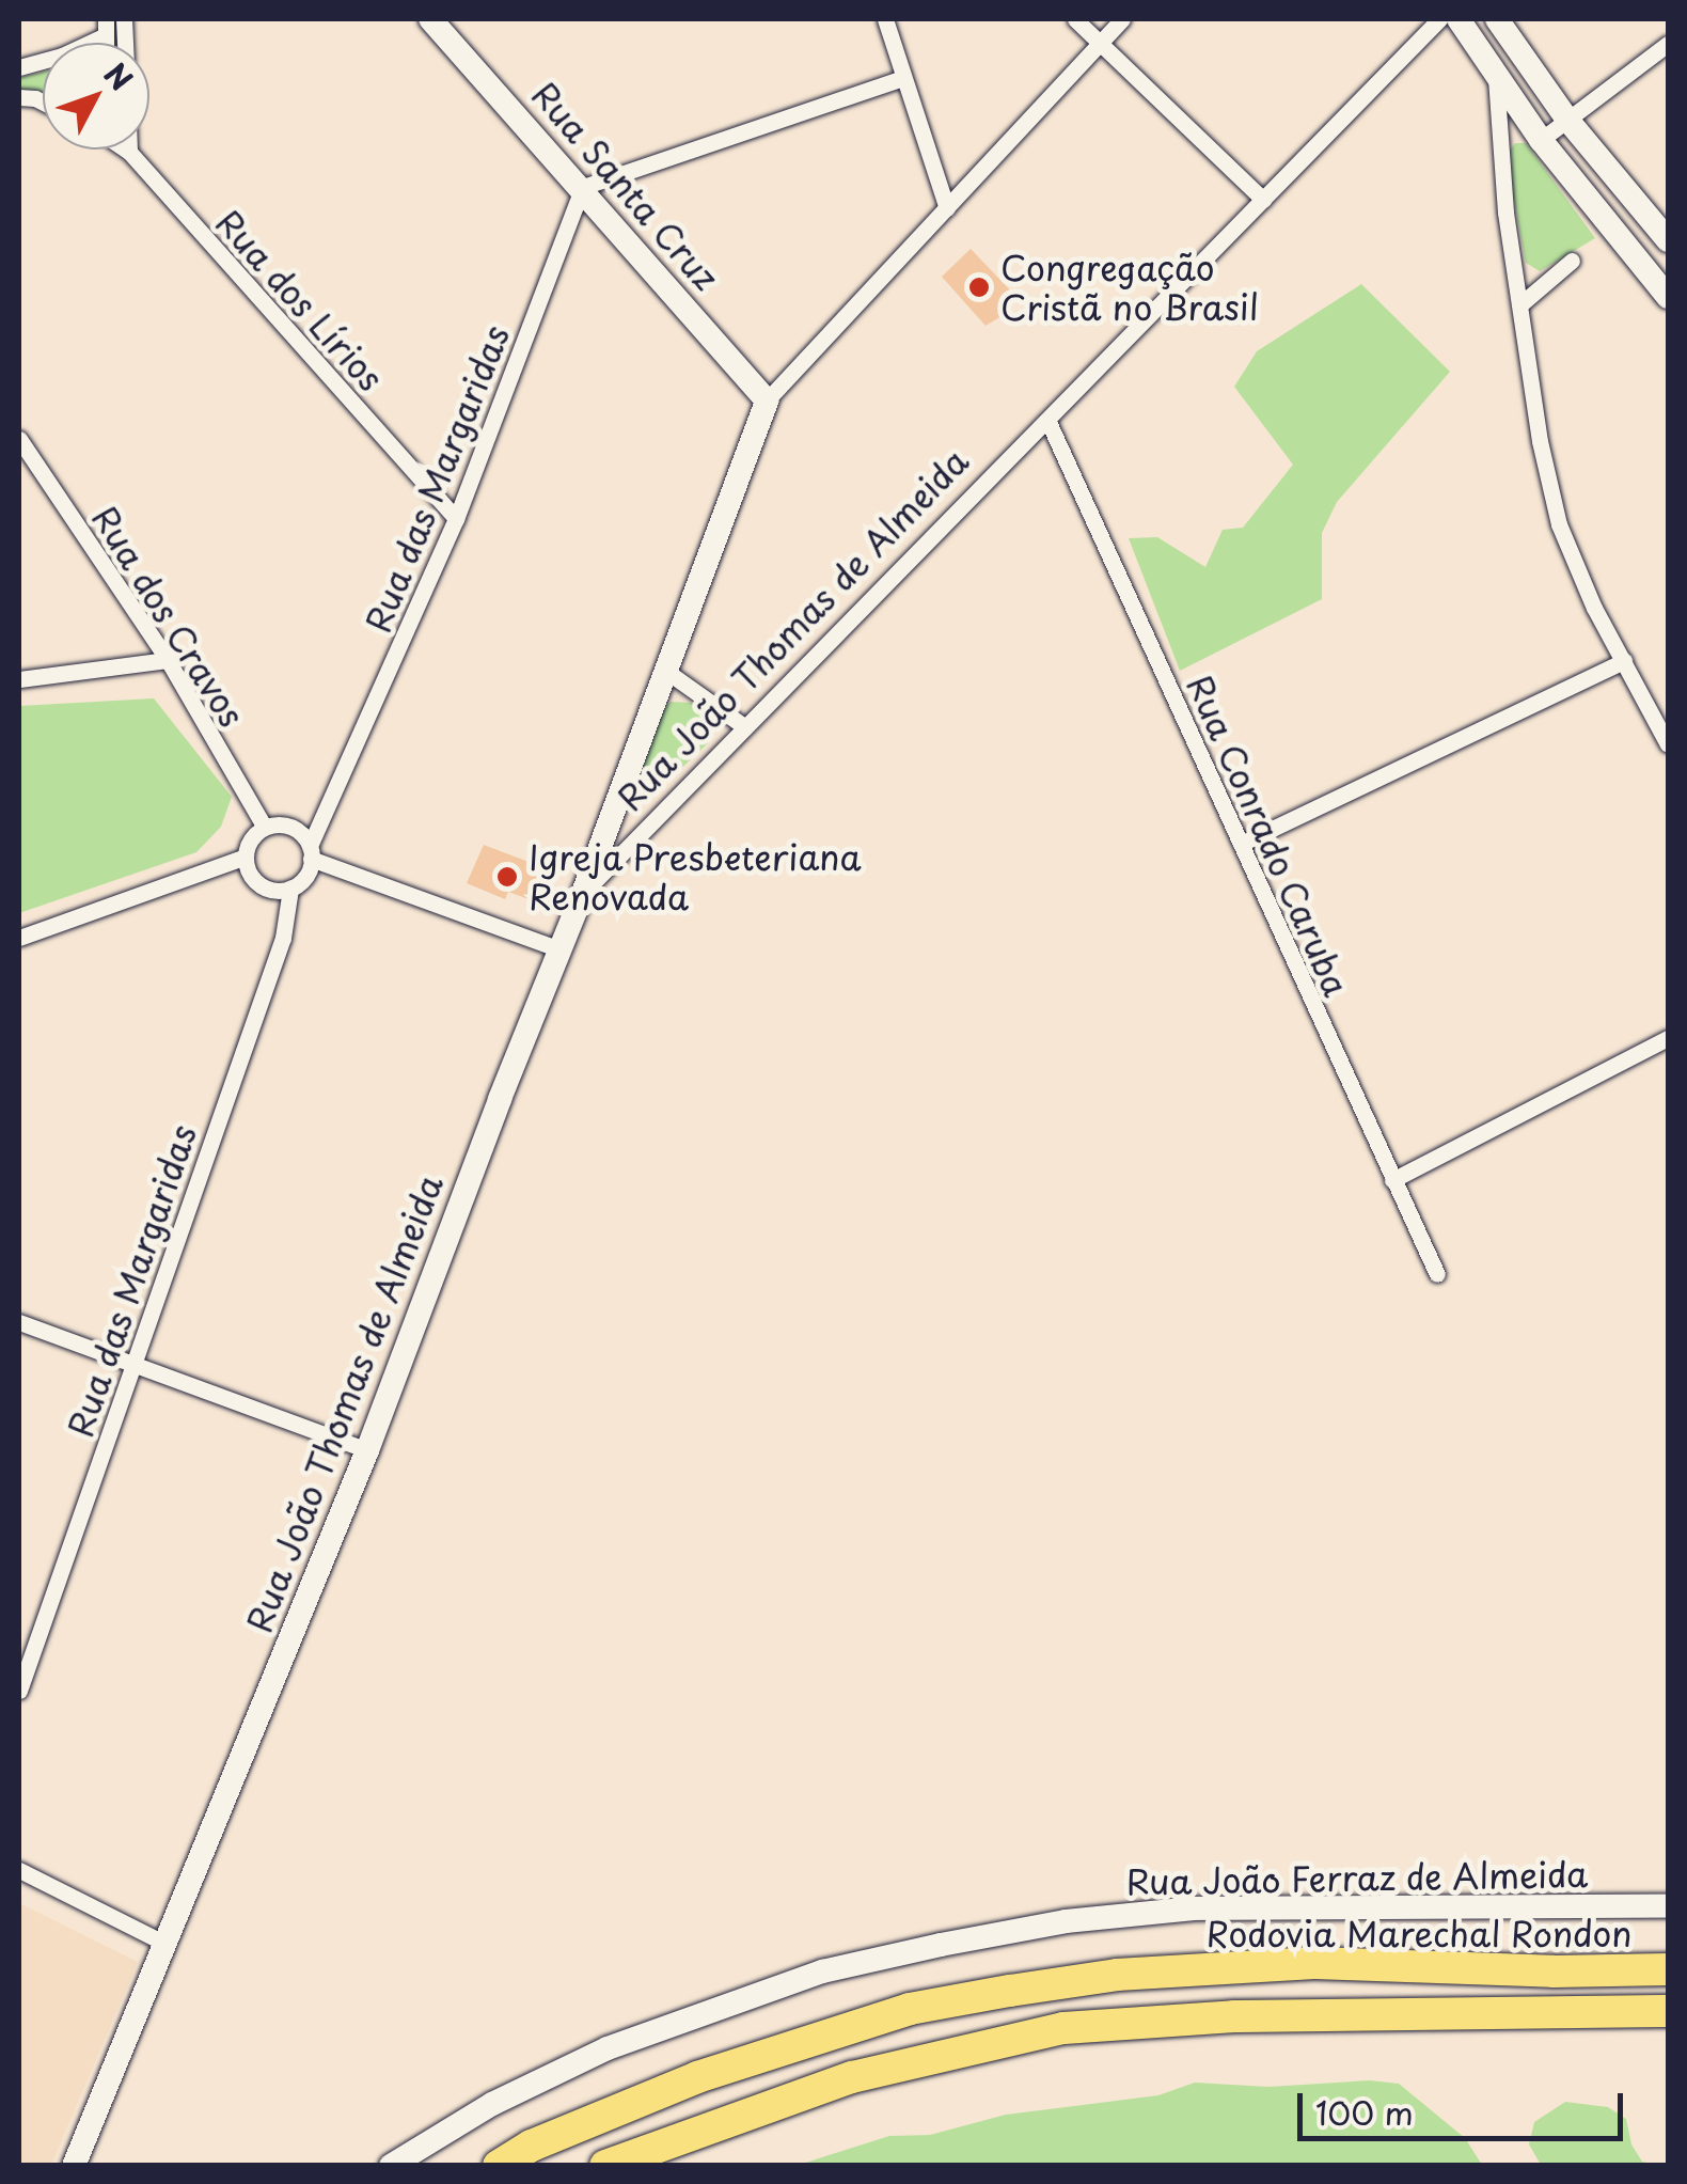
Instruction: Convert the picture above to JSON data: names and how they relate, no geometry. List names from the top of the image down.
{
  "streets": {
    "highway": ["Rodovia Marechal Rondon"],
    "street": [
      "Rua Santa Cruz",
      "Rua dos Lírios",
      "Rua das Margaridas",
      "Rua dos Cravos",
      "Rua João Thomas de Almeida",
      "Rua Conrado Caruba",
      "Rua João Ferraz de Almeida"
    ]
  },
  "crossings": [
    ["Rua Santa Cruz", "Rua das Margaridas"],
    ["Rua dos Lírios", "Rua das Margaridas"],
    ["Rua das Margaridas", "Rua dos Cravos"],
    ["Rua João Thomas de Almeida", "Rua Conrado Caruba"]
  ],
  "places": ["Congregação Cristã no Brasil", "Igreja Presbeteriana Renovada"],
  "scale_bar": "100 m",
  "north": "top right"
}
